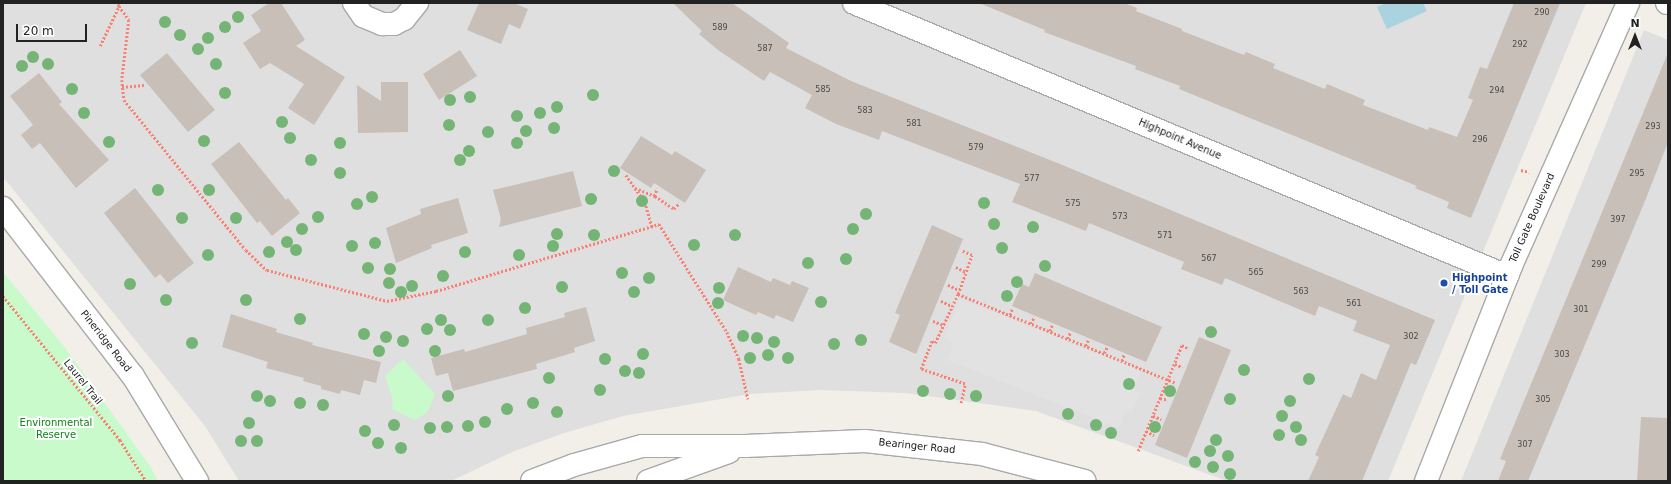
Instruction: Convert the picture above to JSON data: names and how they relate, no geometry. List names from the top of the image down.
{
  "streets": {
    "street": [
      "Highpoint Avenue",
      "Toll Gate Boulevard",
      "Pineridge Road",
      "Bearinger Road"
    ],
    "path": ["Laurel Trail"]
  },
  "crossings": [
    ["Highpoint Avenue", "Toll Gate Boulevard"]
  ],
  "parks": ["Environmental Reserve"],
  "places": ["Highpoint / Toll Gate"],
  "house_numbers": [
    "290",
    "589",
    "292",
    "587",
    "585",
    "294",
    "583",
    "581",
    "293",
    "296",
    "579",
    "295",
    "577",
    "575",
    "573",
    "397",
    "571",
    "567",
    "299",
    "565",
    "563",
    "561",
    "301",
    "302",
    "303",
    "305",
    "307"
  ],
  "scale_bar": "20 m",
  "north": "top"
}
